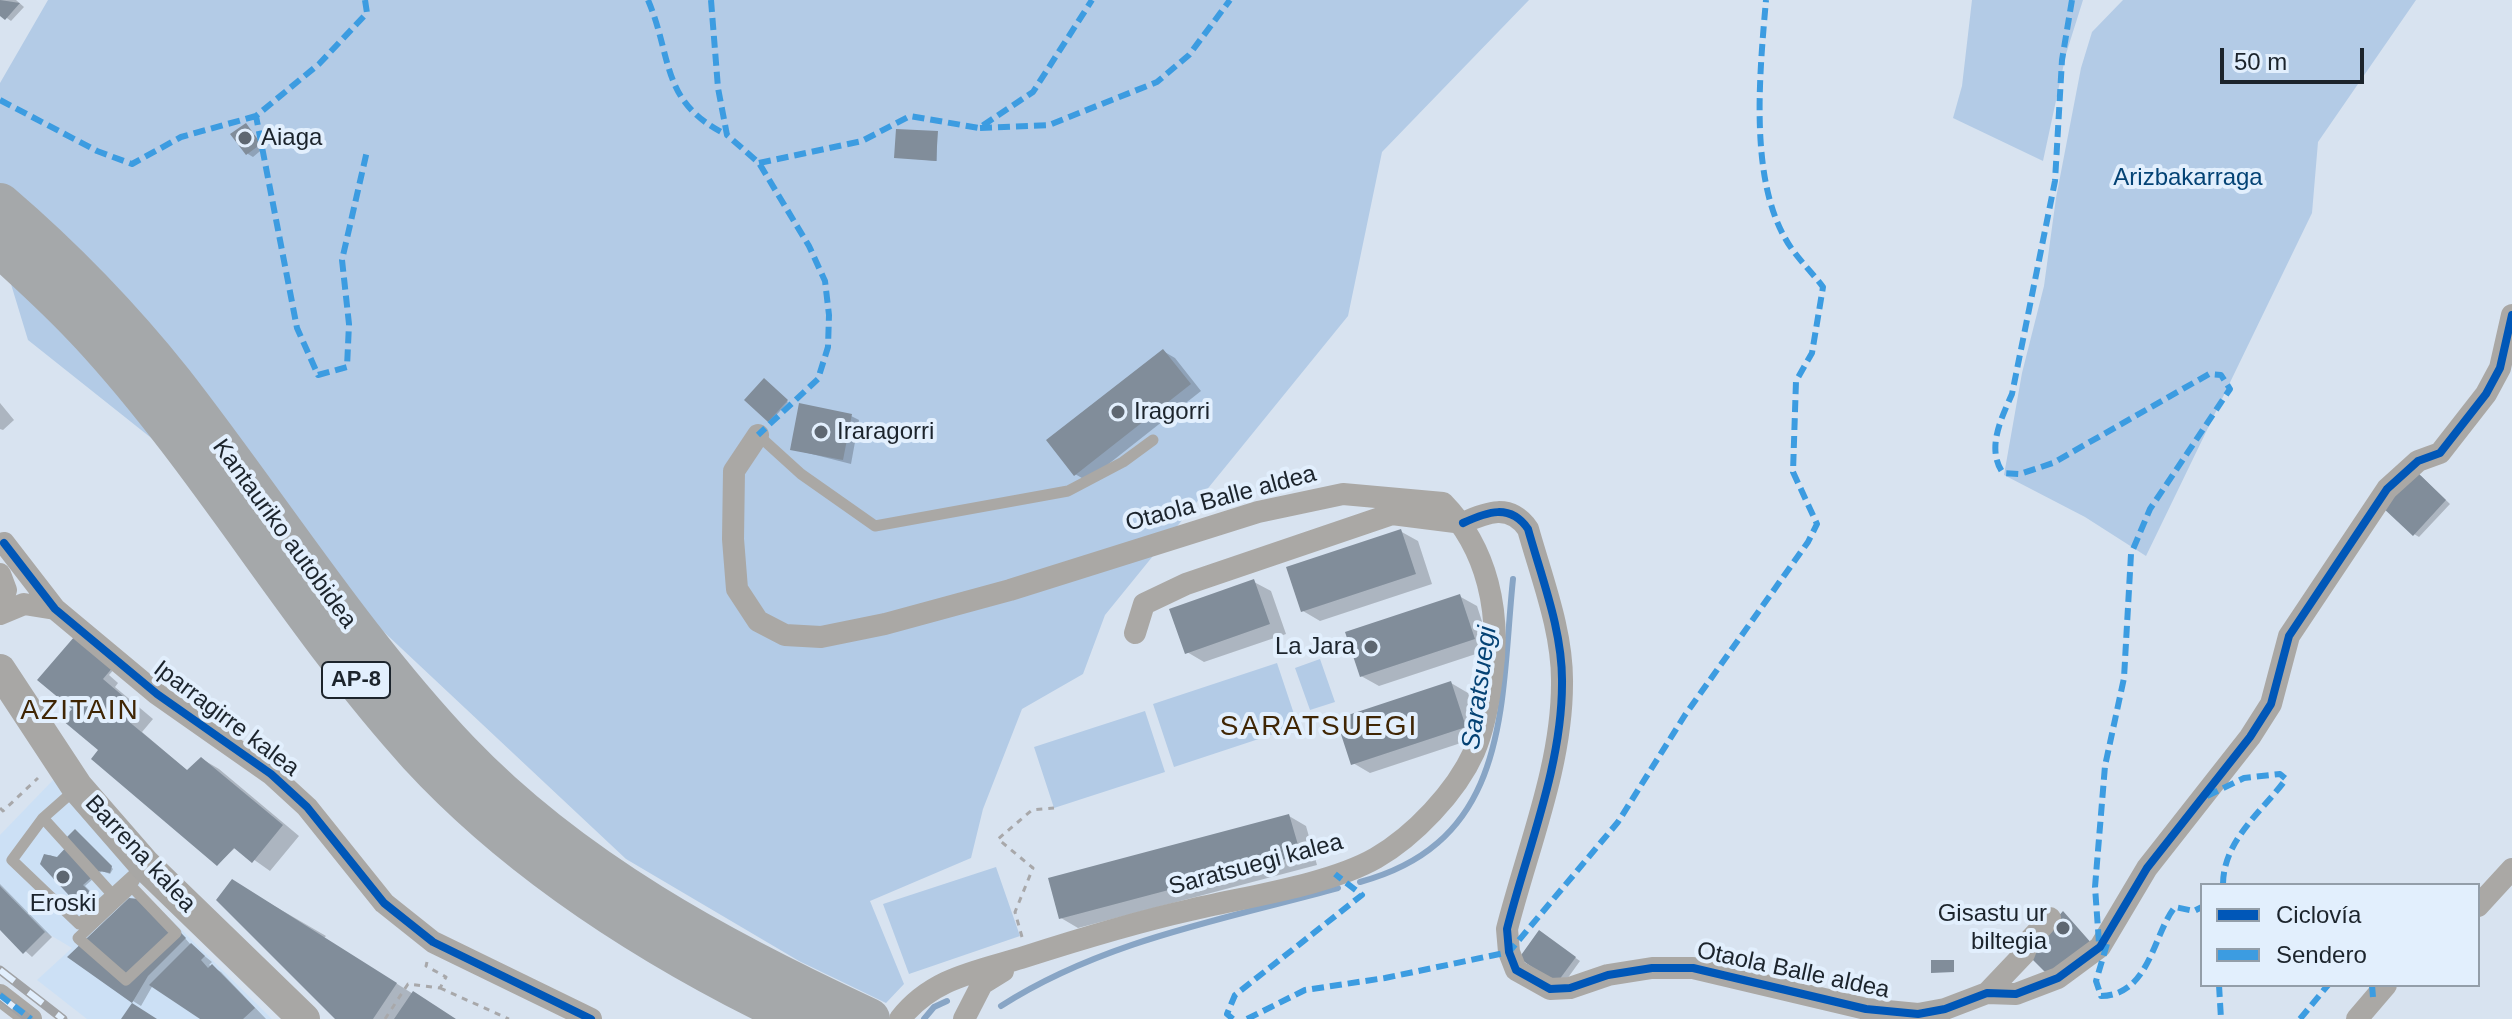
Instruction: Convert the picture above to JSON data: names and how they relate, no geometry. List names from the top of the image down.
{
  "streets": {
    "highway": ["Kantauriko autobidea", "AP-8"],
    "street": [
      "Otaola Balle aldea",
      "Iparragirre kalea",
      "Barrena kalea",
      "Saratsuegi kalea"
    ]
  },
  "crossings": [
    ["Otaola Balle aldea", "Saratsuegi kalea"]
  ],
  "districts": ["AZITAIN", "SARATSUEGI"],
  "water": ["Saratsuegi"],
  "parks": ["Arizbakarraga"],
  "places": [
    "Aiaga",
    "Iragorri",
    "Iraragorri",
    "La Jara",
    "Eroski",
    "Gisastu ur biltegia"
  ],
  "legend": ["Ciclovía", "Sendero"],
  "scale_bar": "50 m"
}
